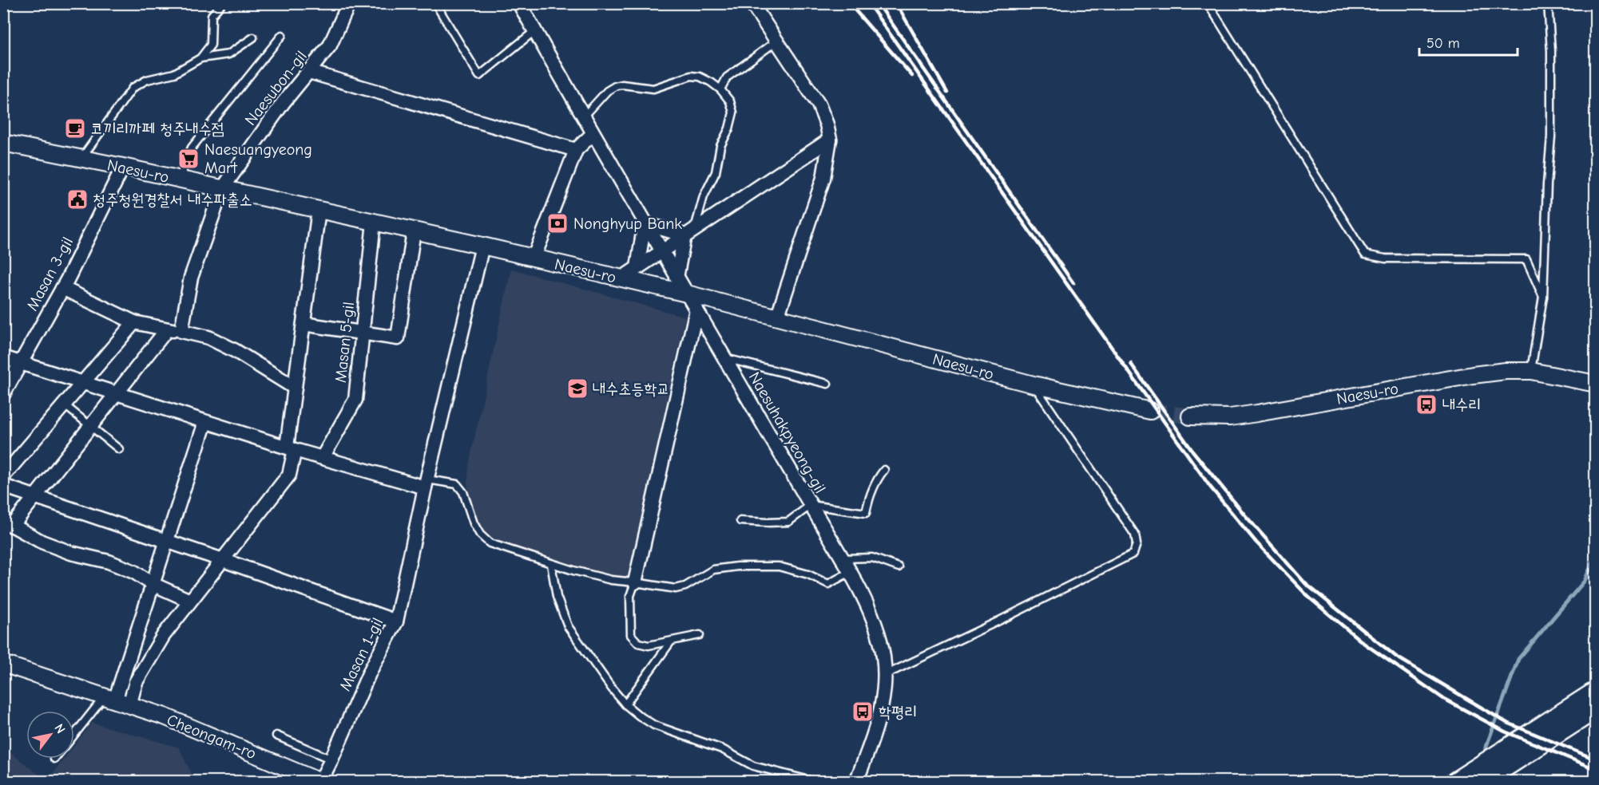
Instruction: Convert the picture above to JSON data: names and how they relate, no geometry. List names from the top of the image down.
{
  "streets": {
    "street": [
      "Naesubon-gil",
      "Naesu-ro",
      "Masan 3-gil",
      "Masan 5-gil",
      "Naesuhakpyeong-gil",
      "Masan 1-gil",
      "Cheongam-ro"
    ]
  },
  "crossings": [
    ["Naesubon-gil", "Naesu-ro"],
    ["Naesu-ro", "Masan 3-gil"],
    ["Naesu-ro", "Masan 5-gil"],
    ["Naesu-ro", "Naesuhakpyeong-gil"],
    ["Naesu-ro", "Masan 1-gil"],
    ["Masan 1-gil", "Cheongam-ro"]
  ],
  "places": {
    "cafe": ["코끼리까페 청주내수점"],
    "supermarket": ["Naesuangyeong Mart"],
    "public building": ["청주청원경찰서 내수파출소"],
    "bank": ["Nonghyup Bank"],
    "school or university": ["내수초등학교"],
    "bus stop": ["내수리", "학평리"]
  },
  "scale_bar": "50 m",
  "north": "top right"
}
